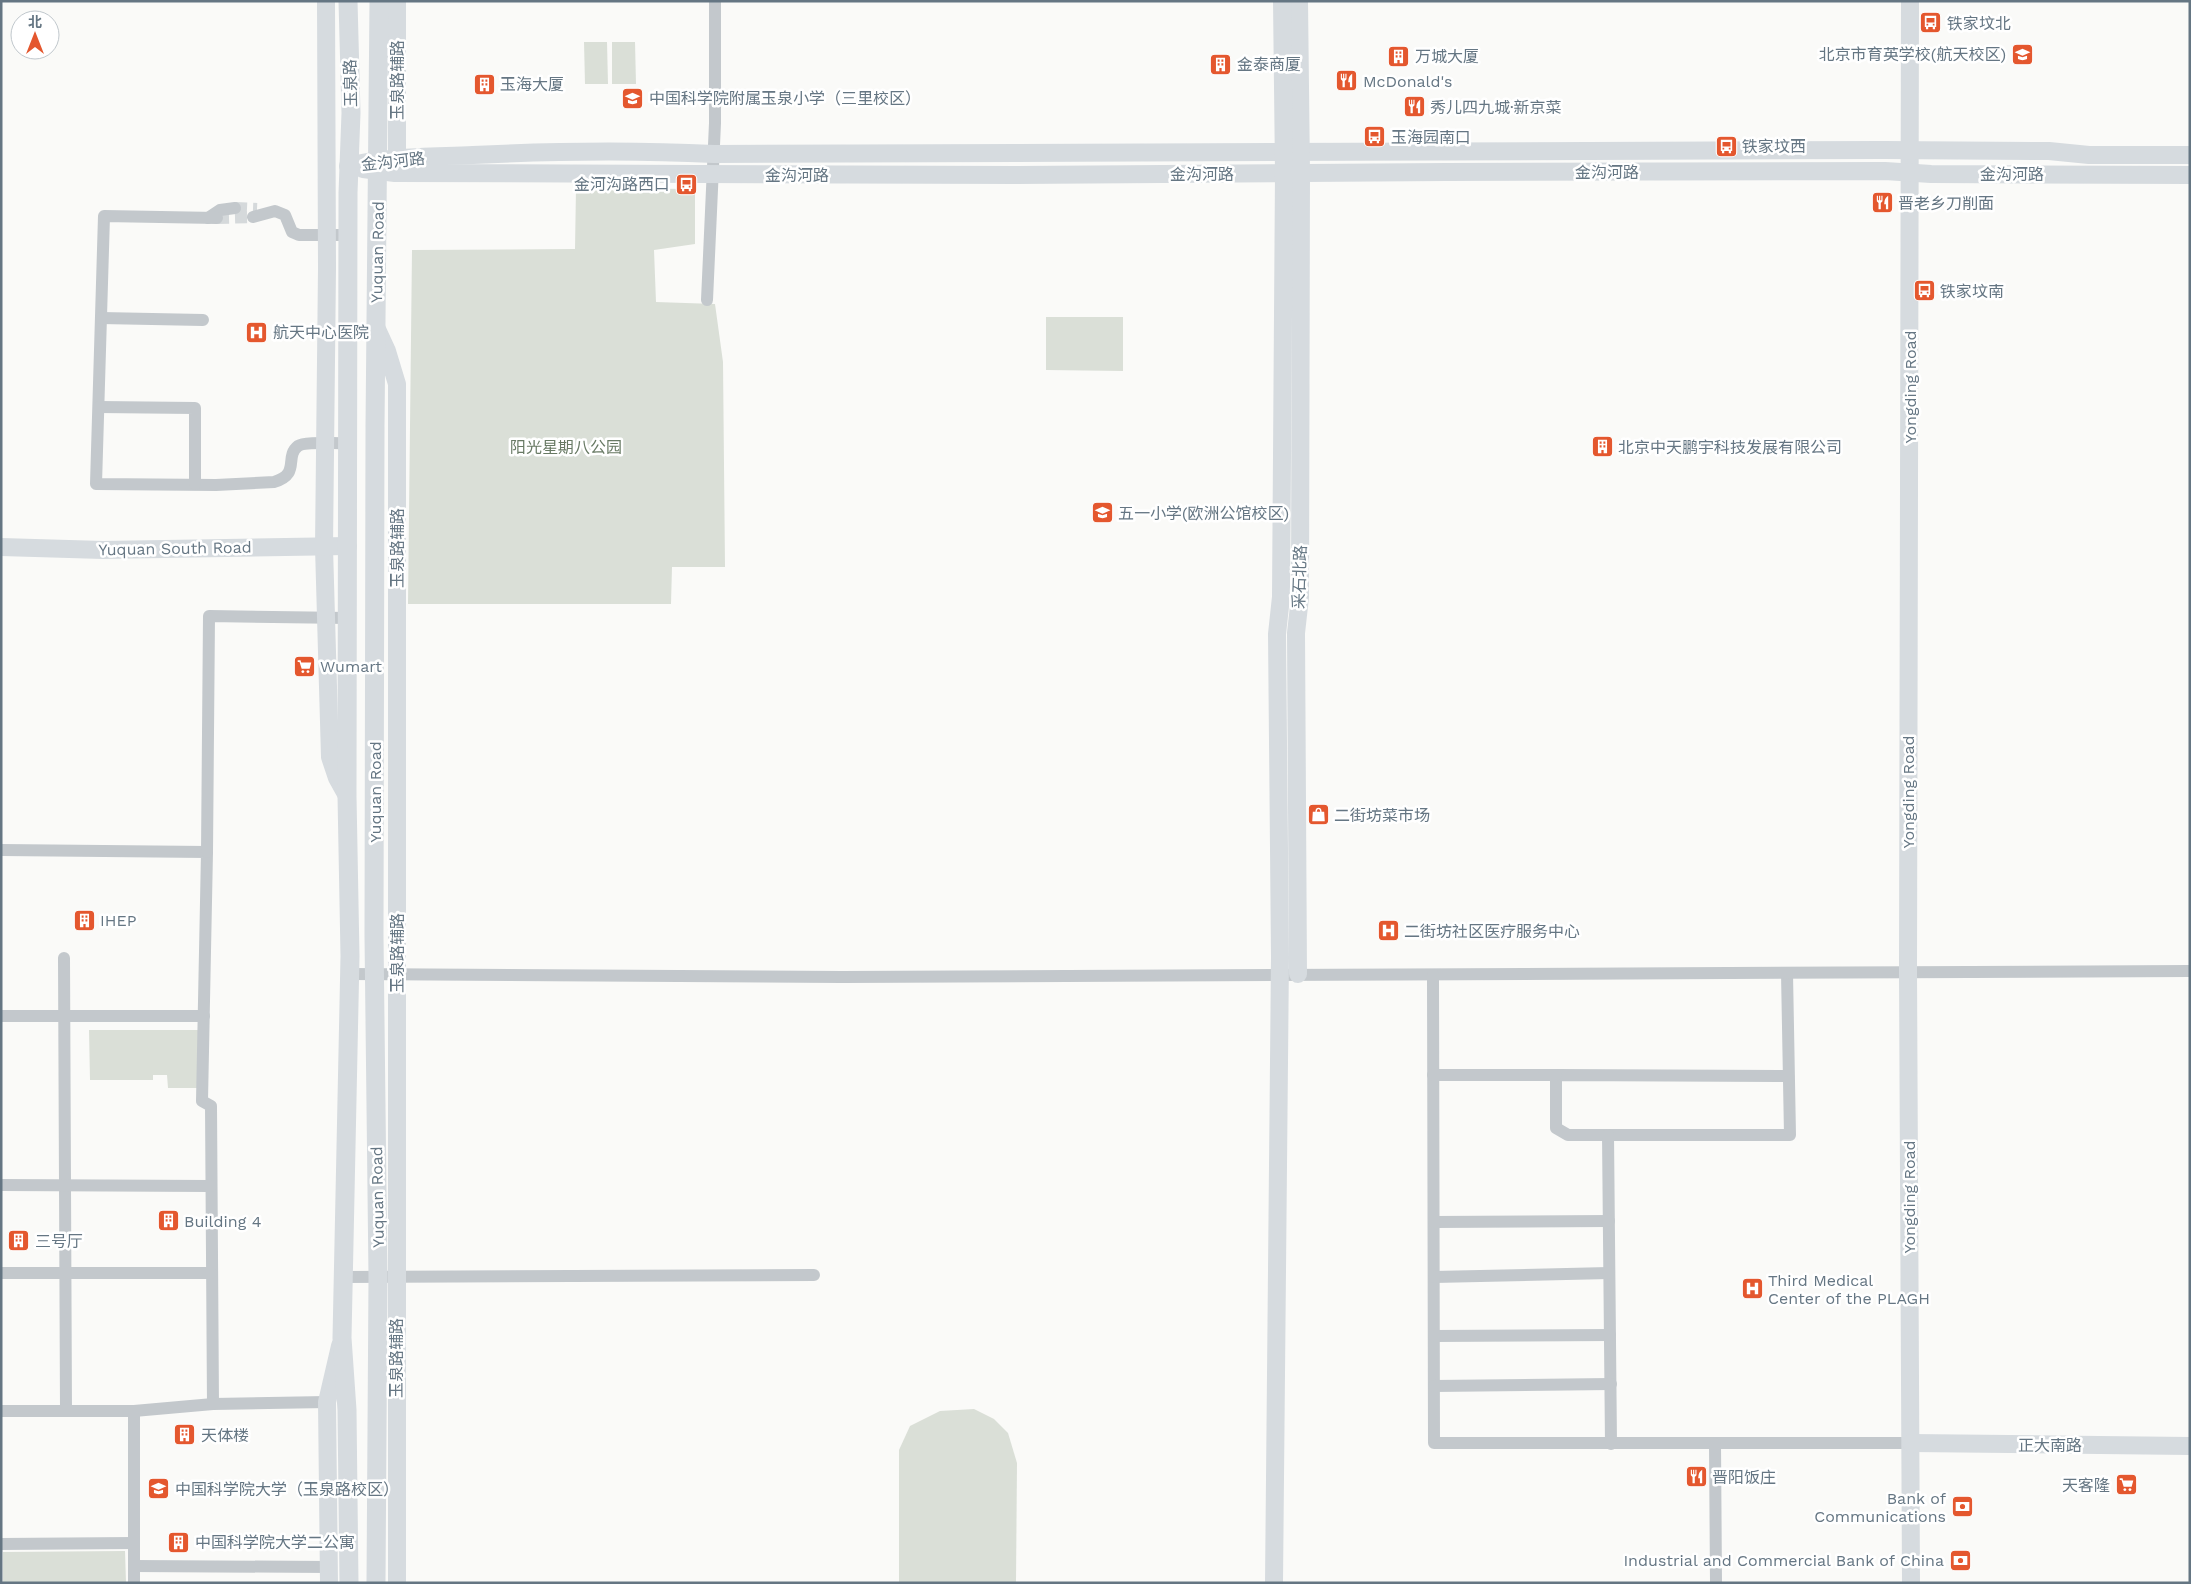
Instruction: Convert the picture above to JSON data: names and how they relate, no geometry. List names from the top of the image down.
{
  "streets": {
    "main road": ["玉泉路", "Yuquan Road"],
    "street": [
      "玉泉路辅路",
      "金沟河路",
      "Yongding Road",
      "Yuquan South Road",
      "采石北路",
      "正大南路"
    ]
  },
  "crossings": [
    ["玉泉路辅路", "金沟河路"],
    ["玉泉路辅路", "Yuquan Road"],
    ["玉泉路", "金沟河路"],
    ["玉泉路", "Yuquan Road"],
    ["金沟河路", "Yuquan Road"],
    ["金沟河路", "Yongding Road"],
    ["金沟河路", "采石北路"],
    ["Yuquan Road", "Yuquan South Road"],
    ["Yongding Road", "正大南路"]
  ],
  "parks": ["阳光星期八公园"],
  "places": {
    "bus stop": [
      "铁家坟北",
      "玉海园南口",
      "铁家坟西",
      "金河沟路西口",
      "铁家坟南"
    ],
    "school or university": [
      "北京市育英学校(航天校区)",
      "中国科学院附属玉泉小学（三里校区）",
      "五一小学(欧洲公馆校区)",
      "中国科学院大学（玉泉路校区）"
    ],
    "building": [
      "万城大厦",
      "金泰商厦",
      "玉海大厦",
      "北京中天鹏宇科技发展有限公司",
      "IHEP",
      "Building 4",
      "三号厅",
      "天体楼",
      "中国科学院大学二公寓"
    ],
    "restaurant": [
      "McDonald's",
      "秀儿四九城·新京菜",
      "晋老乡刀削面",
      "晋阳饭庄"
    ],
    "hospital": ["航天中心医院", "二街坊社区医疗服务中心", "Third Medical Center of the PLAGH"],
    "supermarket": ["Wumart", "天客隆"],
    "shop": ["二街坊菜市场"],
    "bank": ["Bank of Communications", "Industrial and Commercial Bank of China"]
  },
  "north": "top"
}
